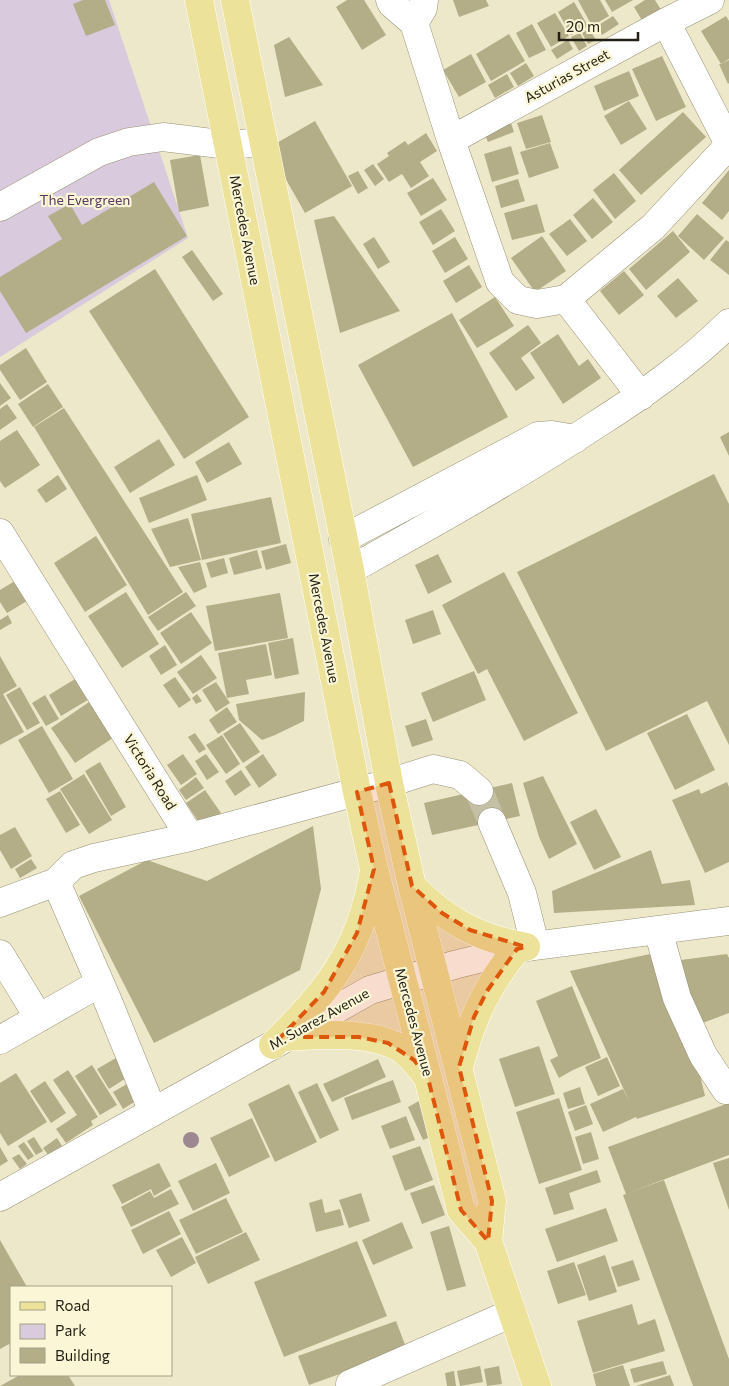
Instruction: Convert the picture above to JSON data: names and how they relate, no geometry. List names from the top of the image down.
{
  "streets": {
    "main road": ["Mercedes Avenue"],
    "street": ["Asturias Street", "Victoria Road", "M. Suarez Avenue"]
  },
  "crossings": [
    ["Mercedes Avenue", "M. Suarez Avenue"]
  ],
  "parks": ["The Evergreen"],
  "legend": ["Road", "Park", "Building"],
  "scale_bar": "20 m"
}
